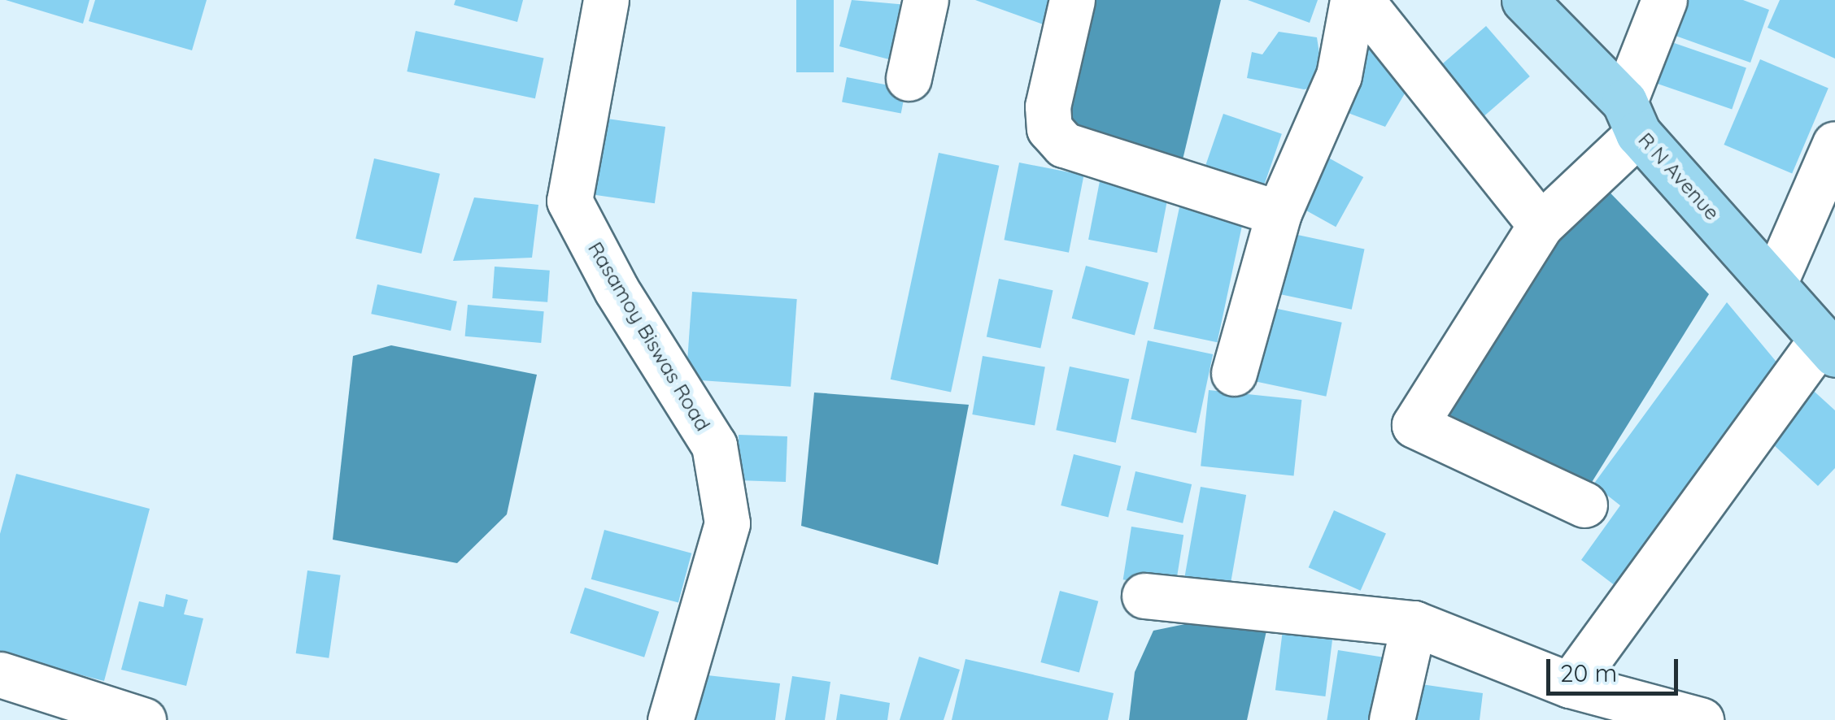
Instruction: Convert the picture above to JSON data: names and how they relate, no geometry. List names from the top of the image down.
{
  "streets": {
    "main road": ["R N Avenue"],
    "street": ["Rasamoy Biswas Road"]
  },
  "scale_bar": "20 m"
}
